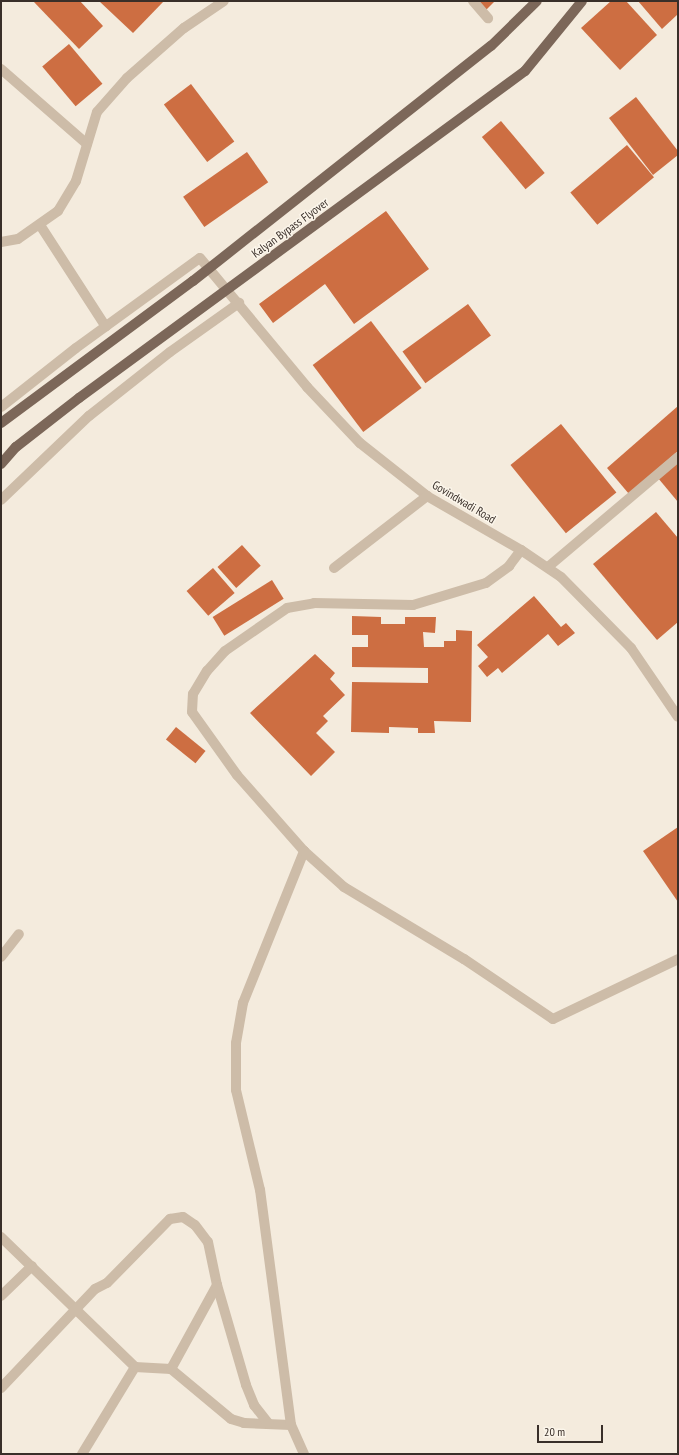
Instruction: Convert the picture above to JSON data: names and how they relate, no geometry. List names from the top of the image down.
{
  "streets": {
    "main road": ["Kalyan Bypass Flyover"],
    "street": ["Govindwadi Road"]
  },
  "scale_bar": "20 m"
}
